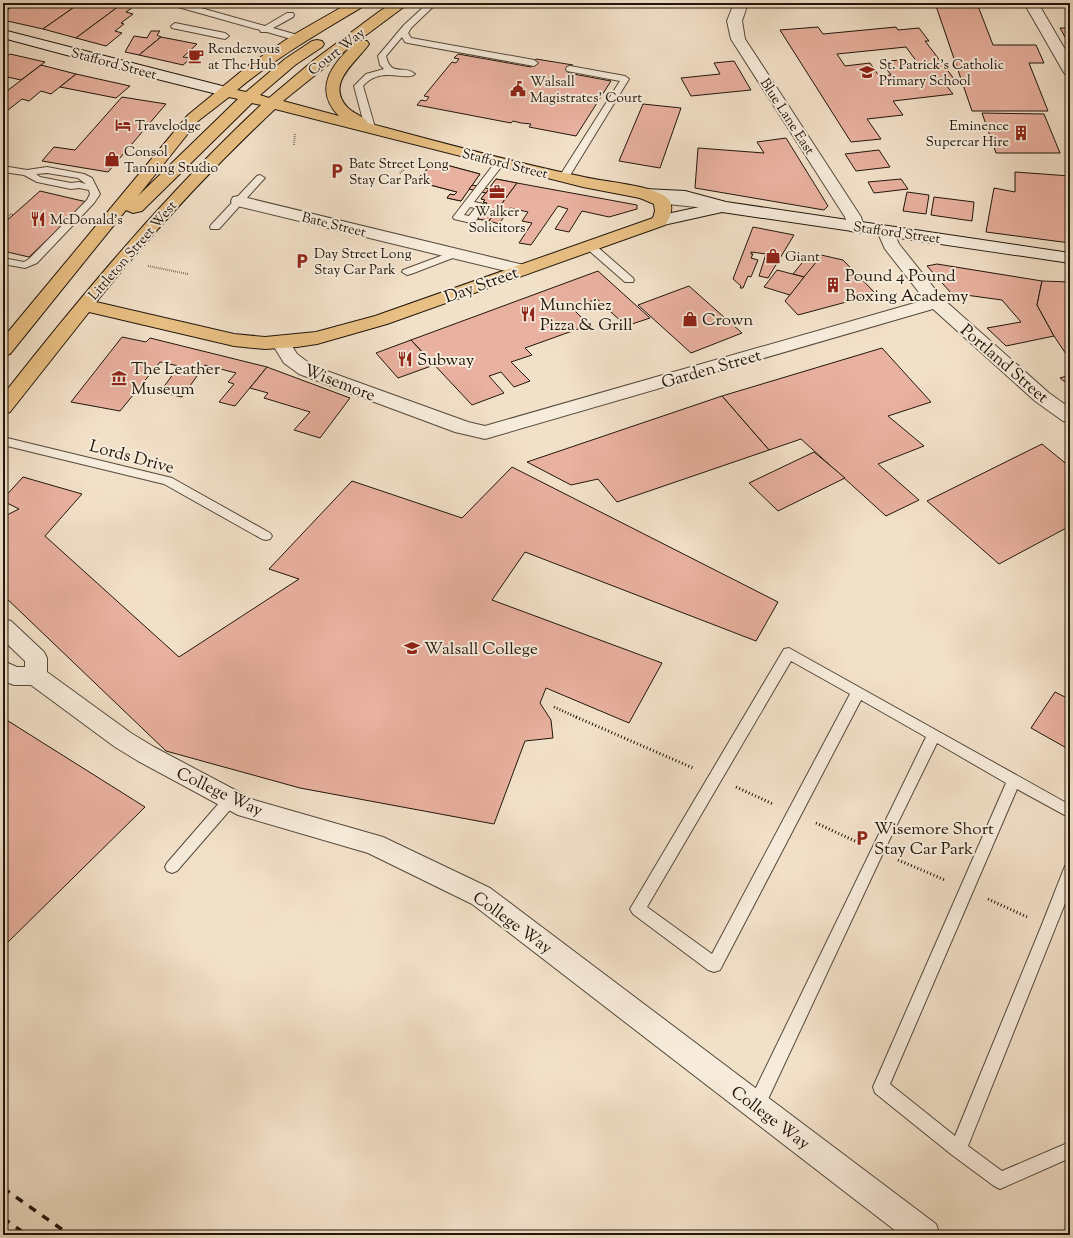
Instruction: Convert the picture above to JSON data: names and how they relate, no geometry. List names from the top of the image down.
{
  "streets": {
    "highway": [
      "Court Way",
      "Stafford Street",
      "Littleton Street West",
      "Day Street"
    ],
    "street": [
      "Blue Lane East",
      "Bate Street",
      "Portland Street",
      "Garden Street",
      "Wisemore",
      "College Way"
    ],
    "lane": ["Lords Drive"]
  },
  "crossings": [
    ["Court Way", "Stafford Street"],
    ["Court Way", "Littleton Street West"],
    ["Stafford Street", "Blue Lane East"],
    ["Stafford Street", "Littleton Street West"],
    ["Stafford Street", "Day Street"],
    ["Stafford Street", "Portland Street"],
    ["Bate Street", "Day Street"],
    ["Day Street", "Wisemore"],
    ["Portland Street", "Garden Street"],
    ["Garden Street", "Wisemore"]
  ],
  "places": {
    "cafe": ["Rendezvous at The Hub"],
    "school or university": ["St. Patrick's Catholic Primary School", "Walsall College"],
    "public building": ["Walsall Magistrates' Court"],
    "hotel": ["Travelodge"],
    "building": ["Eminence Supercar Hire", "Pound 4 Pound Boxing Academy"],
    "shop": ["Consol Tanning Studio", "Giant", "Crown"],
    "parking": ["Bate Street Long Stay Car Park", "Day Street Long Stay Car Park", "Wisemore Short Stay Car Park"],
    "office": ["Walker Solicitors"],
    "restaurant": ["McDonald's", "Munchiez Pizza & Grill", "Subway"],
    "museum": ["The Leather Museum"]
  }
}
